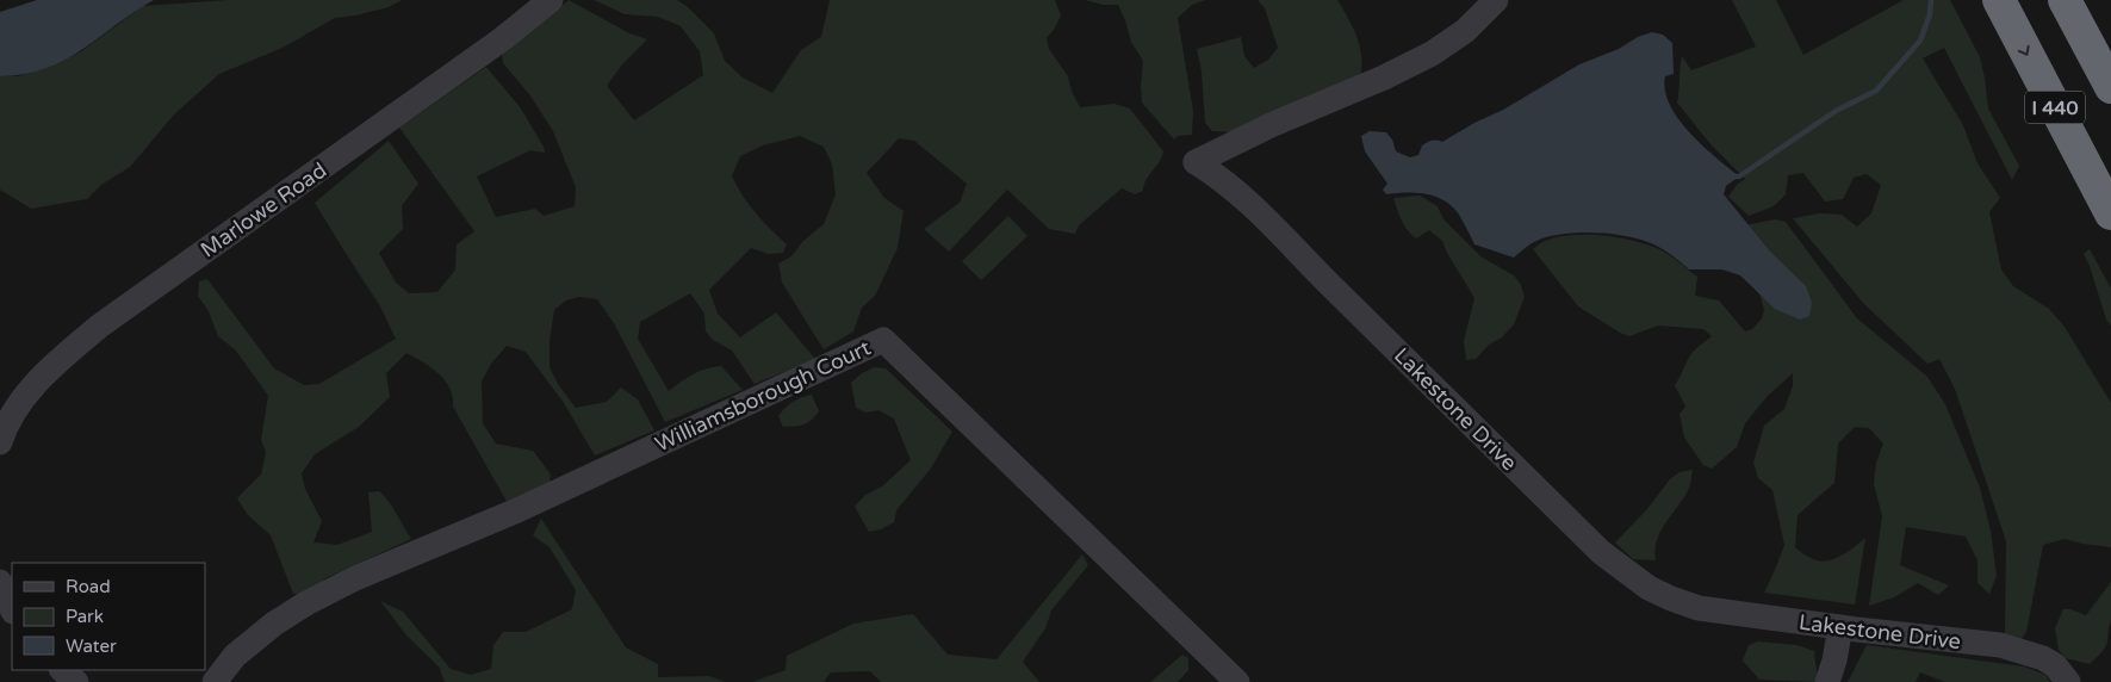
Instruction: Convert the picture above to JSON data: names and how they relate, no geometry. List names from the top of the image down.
{
  "streets": {
    "highway": ["I 440"],
    "street": ["Marlowe Road", "Williamsborough Court", "Lakestone Drive"]
  },
  "legend": ["Road", "Park", "Water"]
}
